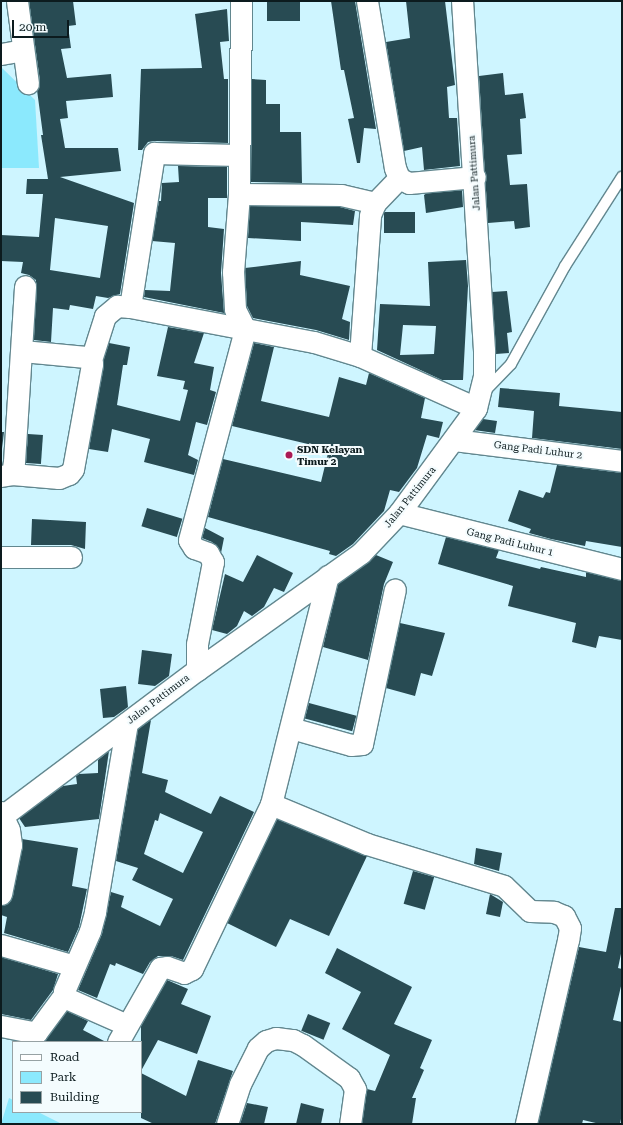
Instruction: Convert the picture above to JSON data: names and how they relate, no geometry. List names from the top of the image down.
{
  "streets": {
    "street": ["Jalan Pattimura", "Gang Padi Luhur 2", "Gang Padi Luhur 1"]
  },
  "crossings": [
    ["Jalan Pattimura", "Gang Padi Luhur 2"],
    ["Jalan Pattimura", "Gang Padi Luhur 1"]
  ],
  "places": ["SDN Kelayan Timur 2"],
  "legend": ["Road", "Park", "Building"],
  "scale_bar": "20 m"
}
